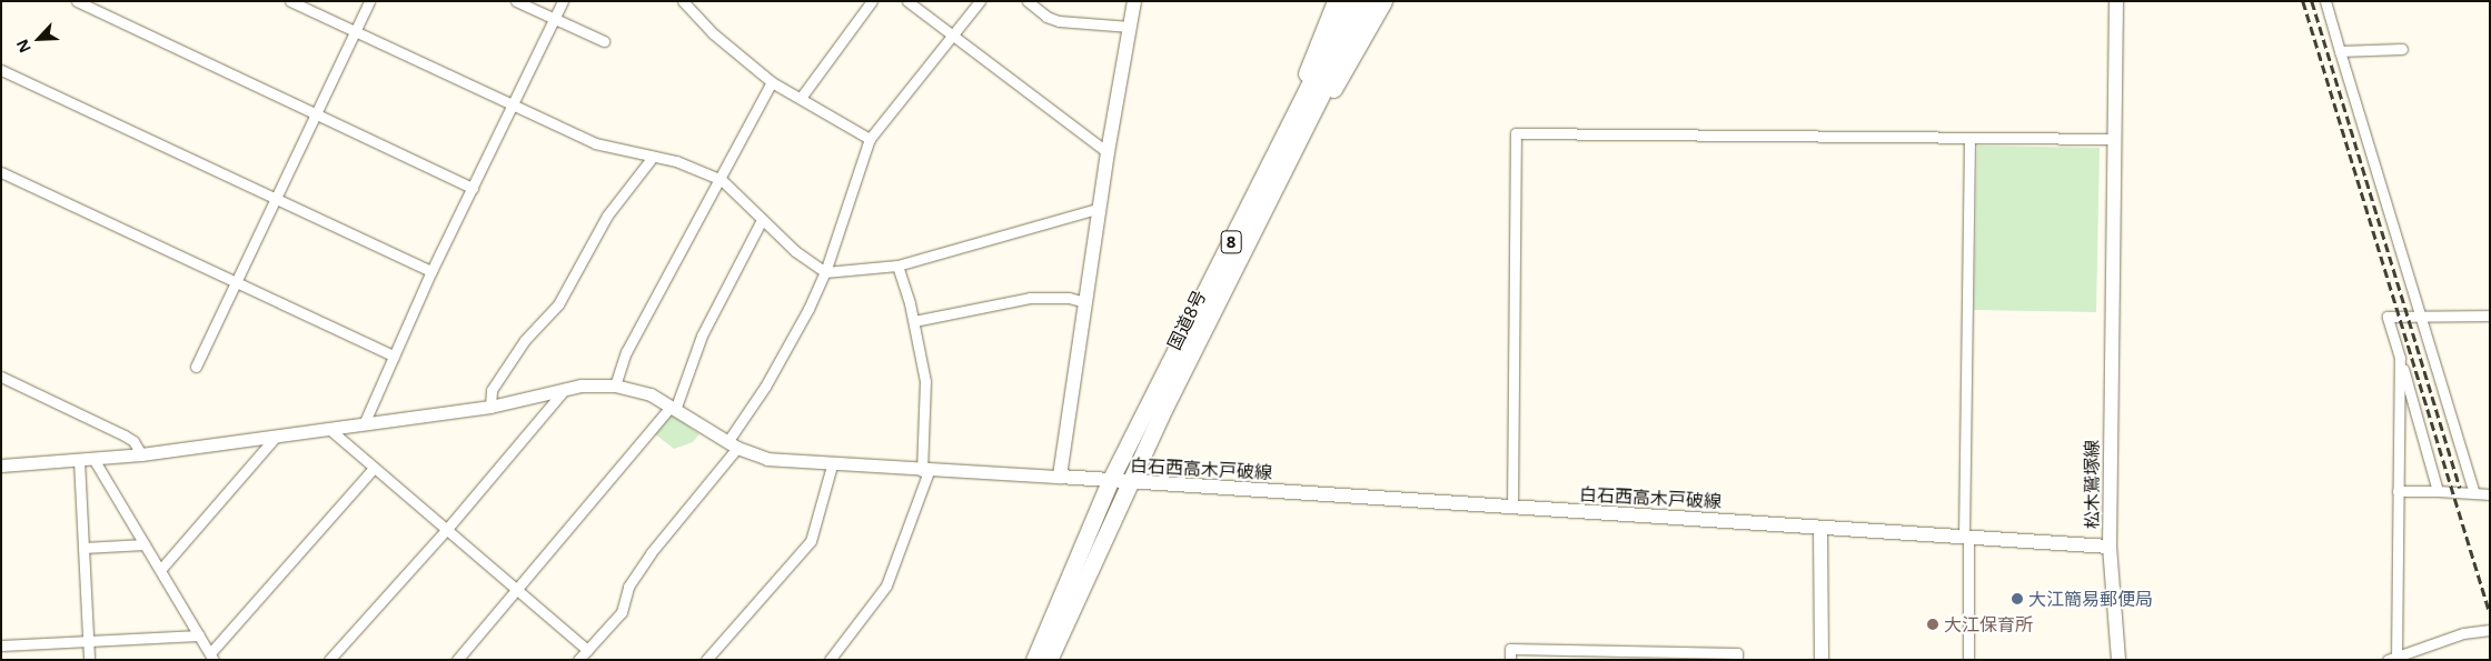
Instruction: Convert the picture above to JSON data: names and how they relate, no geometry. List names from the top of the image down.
{
  "streets": {
    "highway": ["8", "国道8号"],
    "main road": ["白石西高木戸破線", "松木鷲塚線"]
  },
  "crossings": [
    ["国道8号", "白石西高木戸破線"],
    ["白石西高木戸破線", "松木鷲塚線"]
  ],
  "places": ["大江簡易郵便局", "大江保育所"],
  "north": "bottom left"
}
